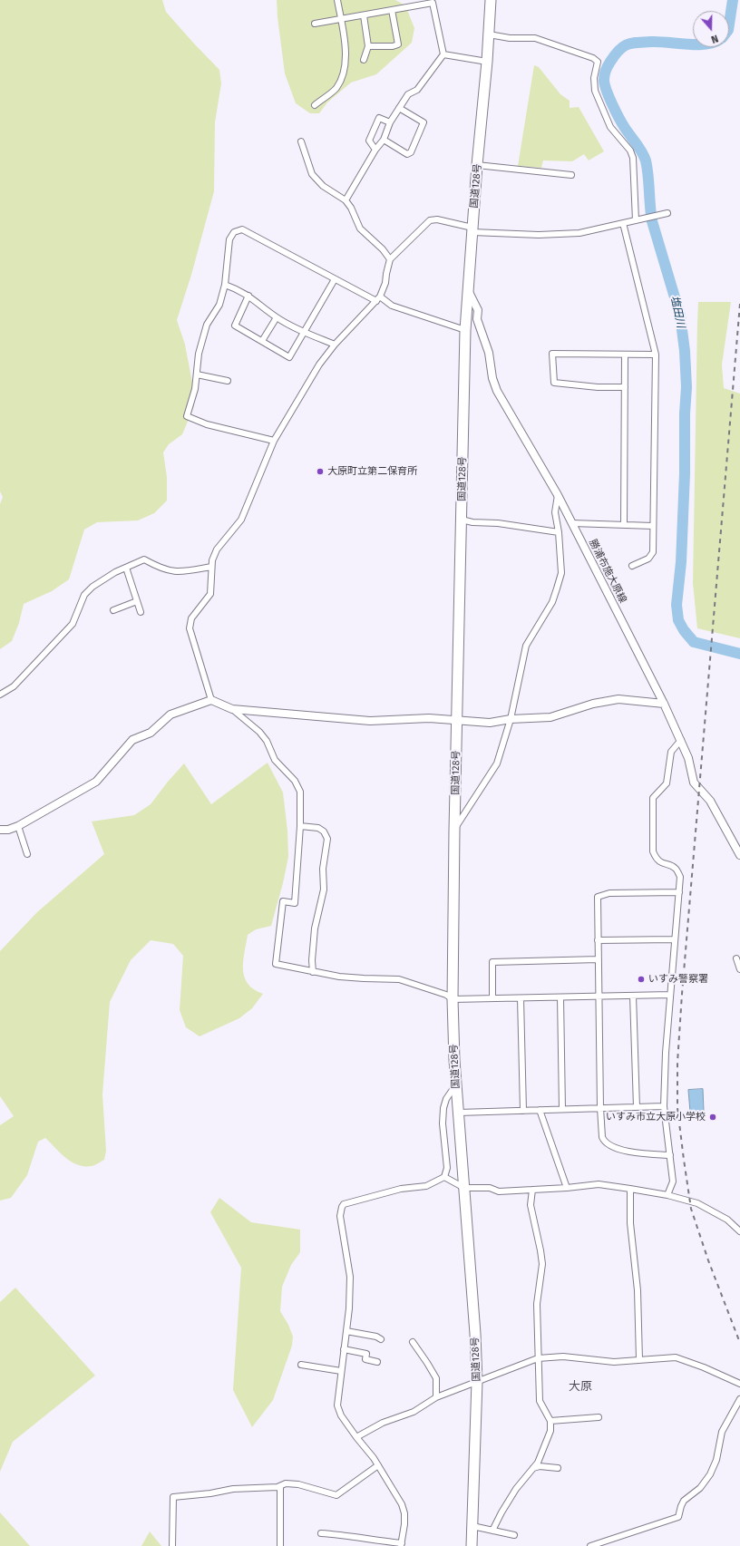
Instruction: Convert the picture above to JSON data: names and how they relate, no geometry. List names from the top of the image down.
{
  "streets": {
    "highway": ["国道128号"],
    "street": ["勝浦布施大原線"]
  },
  "crossings": [
    ["国道128号", "勝浦布施大原線"]
  ],
  "districts": ["大原"],
  "water": ["塩田川"],
  "places": ["大原町立第二保育所", "いすみ警察署", "いすみ市立大原小学校"],
  "north": "bottom"
}
